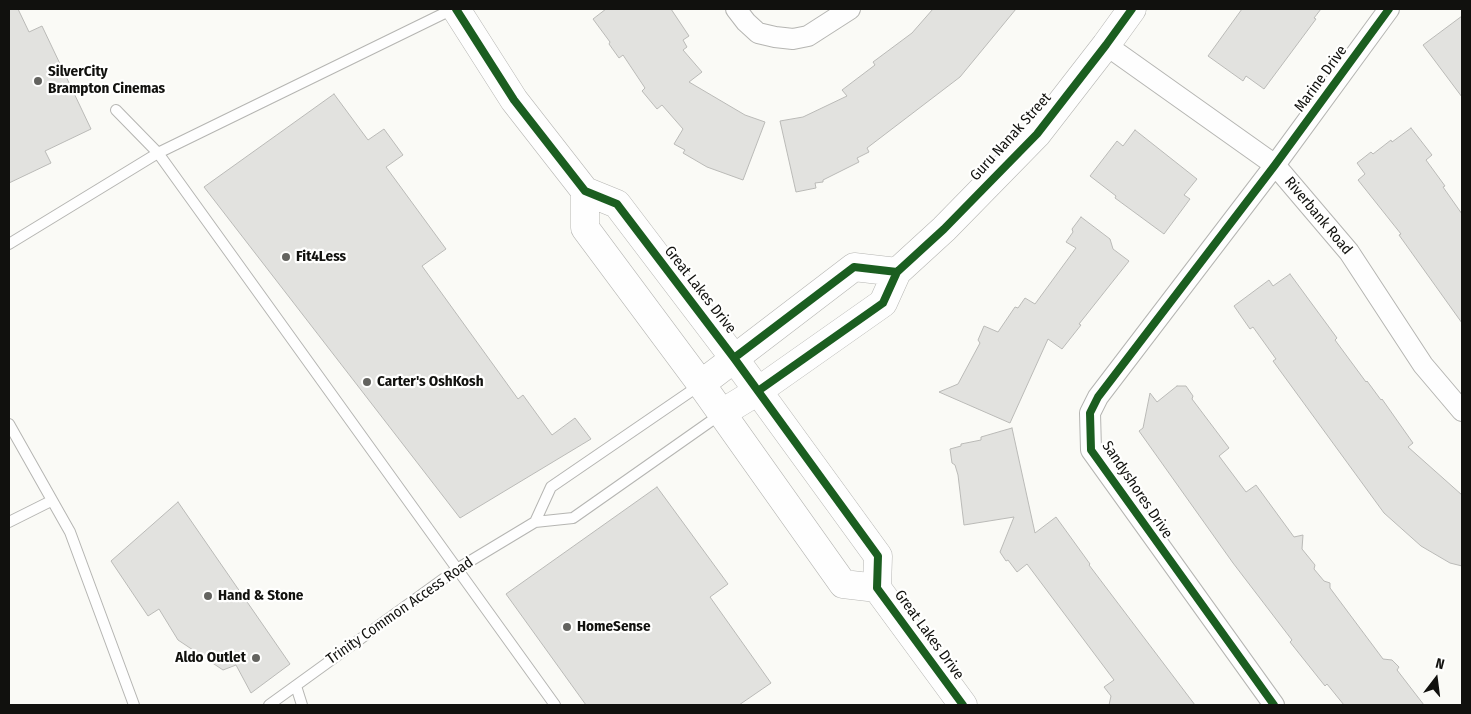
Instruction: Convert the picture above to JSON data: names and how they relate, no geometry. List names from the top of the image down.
{
  "streets": {
    "street": [
      "Marine Drive",
      "Guru Nanak Street",
      "Riverbank Road",
      "Great Lakes Drive",
      "Sandyshores Drive"
    ],
    "lane": ["Trinity Common Access Road"]
  },
  "crossings": [
    ["Marine Drive", "Riverbank Road"],
    ["Marine Drive", "Sandyshores Drive"],
    ["Guru Nanak Street", "Riverbank Road"],
    ["Guru Nanak Street", "Great Lakes Drive"],
    ["Guru Nanak Street", "Trinity Common Access Road"],
    ["Riverbank Road", "Sandyshores Drive"],
    ["Great Lakes Drive", "Trinity Common Access Road"]
  ],
  "places": [
    "SilverCity Brampton Cinemas",
    "Fit4Less",
    "Carter's OshKosh",
    "Hand & Stone",
    "HomeSense",
    "Aldo Outlet"
  ],
  "north": "top"
}
